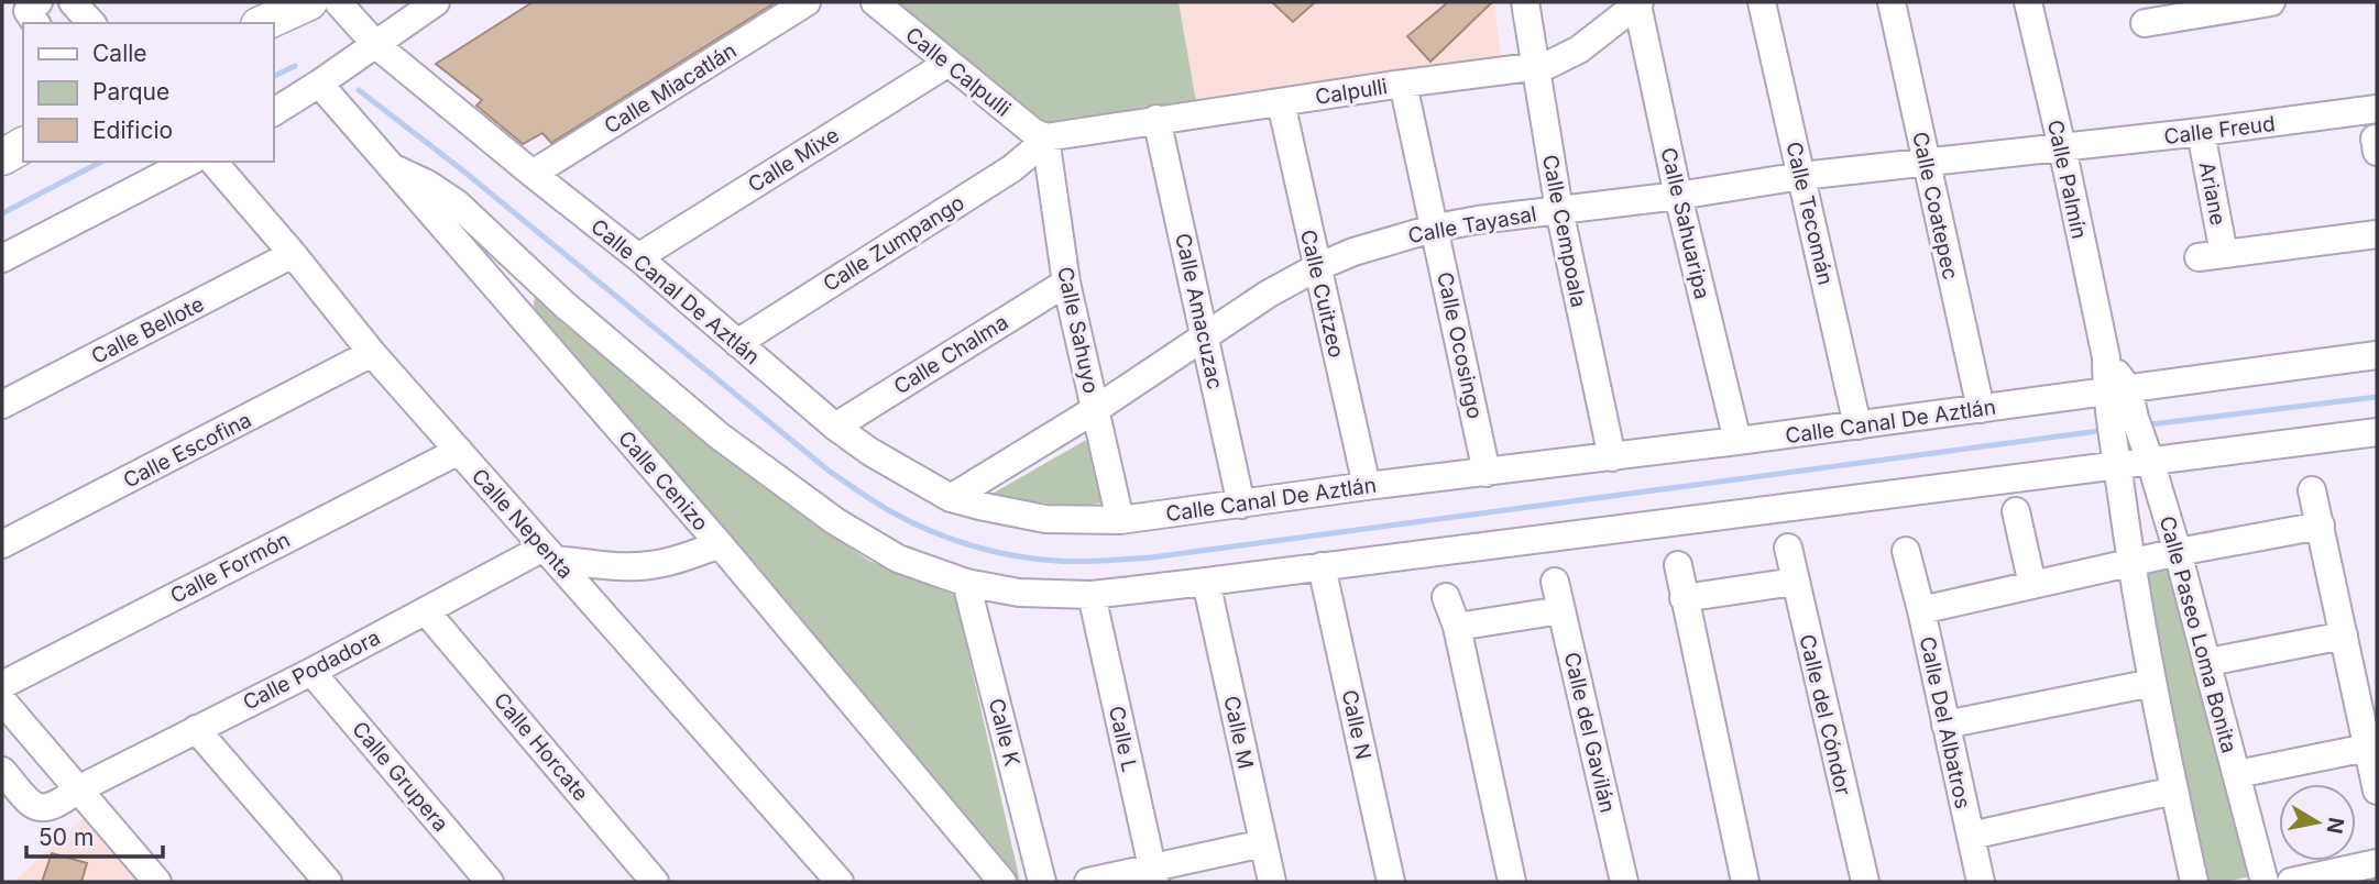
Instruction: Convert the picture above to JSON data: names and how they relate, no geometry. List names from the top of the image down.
{
  "streets": {
    "street": [
      "Calle Calpulli",
      "Calle Miacatlán",
      "Calpulli",
      "Calle Freud",
      "Calle Mixe",
      "Calle Palmín",
      "Ariane",
      "Calle Coatepec",
      "Calle Tecomán",
      "Calle Sahuaripa",
      "Calle Tayasal",
      "Calle Cempoala",
      "Calle Zumpango",
      "Calle Canal De Aztlán",
      "Calle Cuitzeo",
      "Calle Amacuzac",
      "Calle Bellote",
      "Calle Sahuyo",
      "Calle Ocosingo",
      "Calle Chalma",
      "Calle Escofina",
      "Calle Cenizo",
      "Calle Nepenta",
      "Calle Formón",
      "Calle Paseo Loma Bonita",
      "Calle Podadora",
      "Calle del Cóndor",
      "Calle Del Albatros",
      "Calle N",
      "Calle K",
      "Calle M",
      "Calle del Gavilán",
      "Calle L",
      "Calle Horcate",
      "Calle Grupera"
    ]
  },
  "crossings": [
    ["Calle Calpulli", "Calpulli"],
    ["Calle Calpulli", "Calle Mixe"],
    ["Calle Calpulli", "Calle Zumpango"],
    ["Calle Calpulli", "Calle Sahuyo"],
    ["Calle Miacatlán", "Calle Canal De Aztlán"],
    ["Calpulli", "Calle Sahuaripa"],
    ["Calpulli", "Calle Cempoala"],
    ["Calpulli", "Calle Zumpango"],
    ["Calpulli", "Calle Cuitzeo"],
    ["Calpulli", "Calle Amacuzac"],
    ["Calpulli", "Calle Sahuyo"],
    ["Calpulli", "Calle Ocosingo"],
    ["Calle Freud", "Calle Palmín"],
    ["Calle Freud", "Ariane"],
    ["Calle Freud", "Calle Tayasal"],
    ["Calle Mixe", "Calle Canal De Aztlán"],
    ["Calle Palmín", "Calle Tayasal"],
    ["Calle Palmín", "Calle Canal De Aztlán"],
    ["Calle Palmín", "Calle Paseo Loma Bonita"],
    ["Calle Coatepec", "Calle Tayasal"],
    ["Calle Coatepec", "Calle Canal De Aztlán"],
    ["Calle Tecomán", "Calle Tayasal"],
    ["Calle Tecomán", "Calle Canal De Aztlán"],
    ["Calle Sahuaripa", "Calle Tayasal"],
    ["Calle Sahuaripa", "Calle Canal De Aztlán"],
    ["Calle Tayasal", "Calle Cempoala"],
    ["Calle Tayasal", "Calle Canal De Aztlán"],
    ["Calle Tayasal", "Calle Cuitzeo"],
    ["Calle Tayasal", "Calle Amacuzac"],
    ["Calle Tayasal", "Calle Sahuyo"],
    ["Calle Tayasal", "Calle Ocosingo"],
    ["Calle Cempoala", "Calle Canal De Aztlán"],
    ["Calle Zumpango", "Calle Canal De Aztlán"],
    ["Calle Zumpango", "Calle Sahuyo"],
    ["Calle Canal De Aztlán", "Calle Cuitzeo"],
    ["Calle Canal De Aztlán", "Calle Amacuzac"],
    ["Calle Canal De Aztlán", "Calle Sahuyo"],
    ["Calle Canal De Aztlán", "Calle Ocosingo"],
    ["Calle Canal De Aztlán", "Calle Chalma"],
    ["Calle Canal De Aztlán", "Calle Paseo Loma Bonita"],
    ["Calle Bellote", "Calle Nepenta"],
    ["Calle Sahuyo", "Calle Chalma"],
    ["Calle Escofina", "Calle Nepenta"],
    ["Calle Nepenta", "Calle Formón"],
    ["Calle Nepenta", "Calle Podadora"],
    ["Calle Paseo Loma Bonita", "Calle Del Albatros"],
    ["Calle Podadora", "Calle Horcate"],
    ["Calle Podadora", "Calle Grupera"]
  ],
  "legend": ["Calle", "Parque", "Edificio"],
  "scale_bar": "50 m",
  "north": "right"
}
